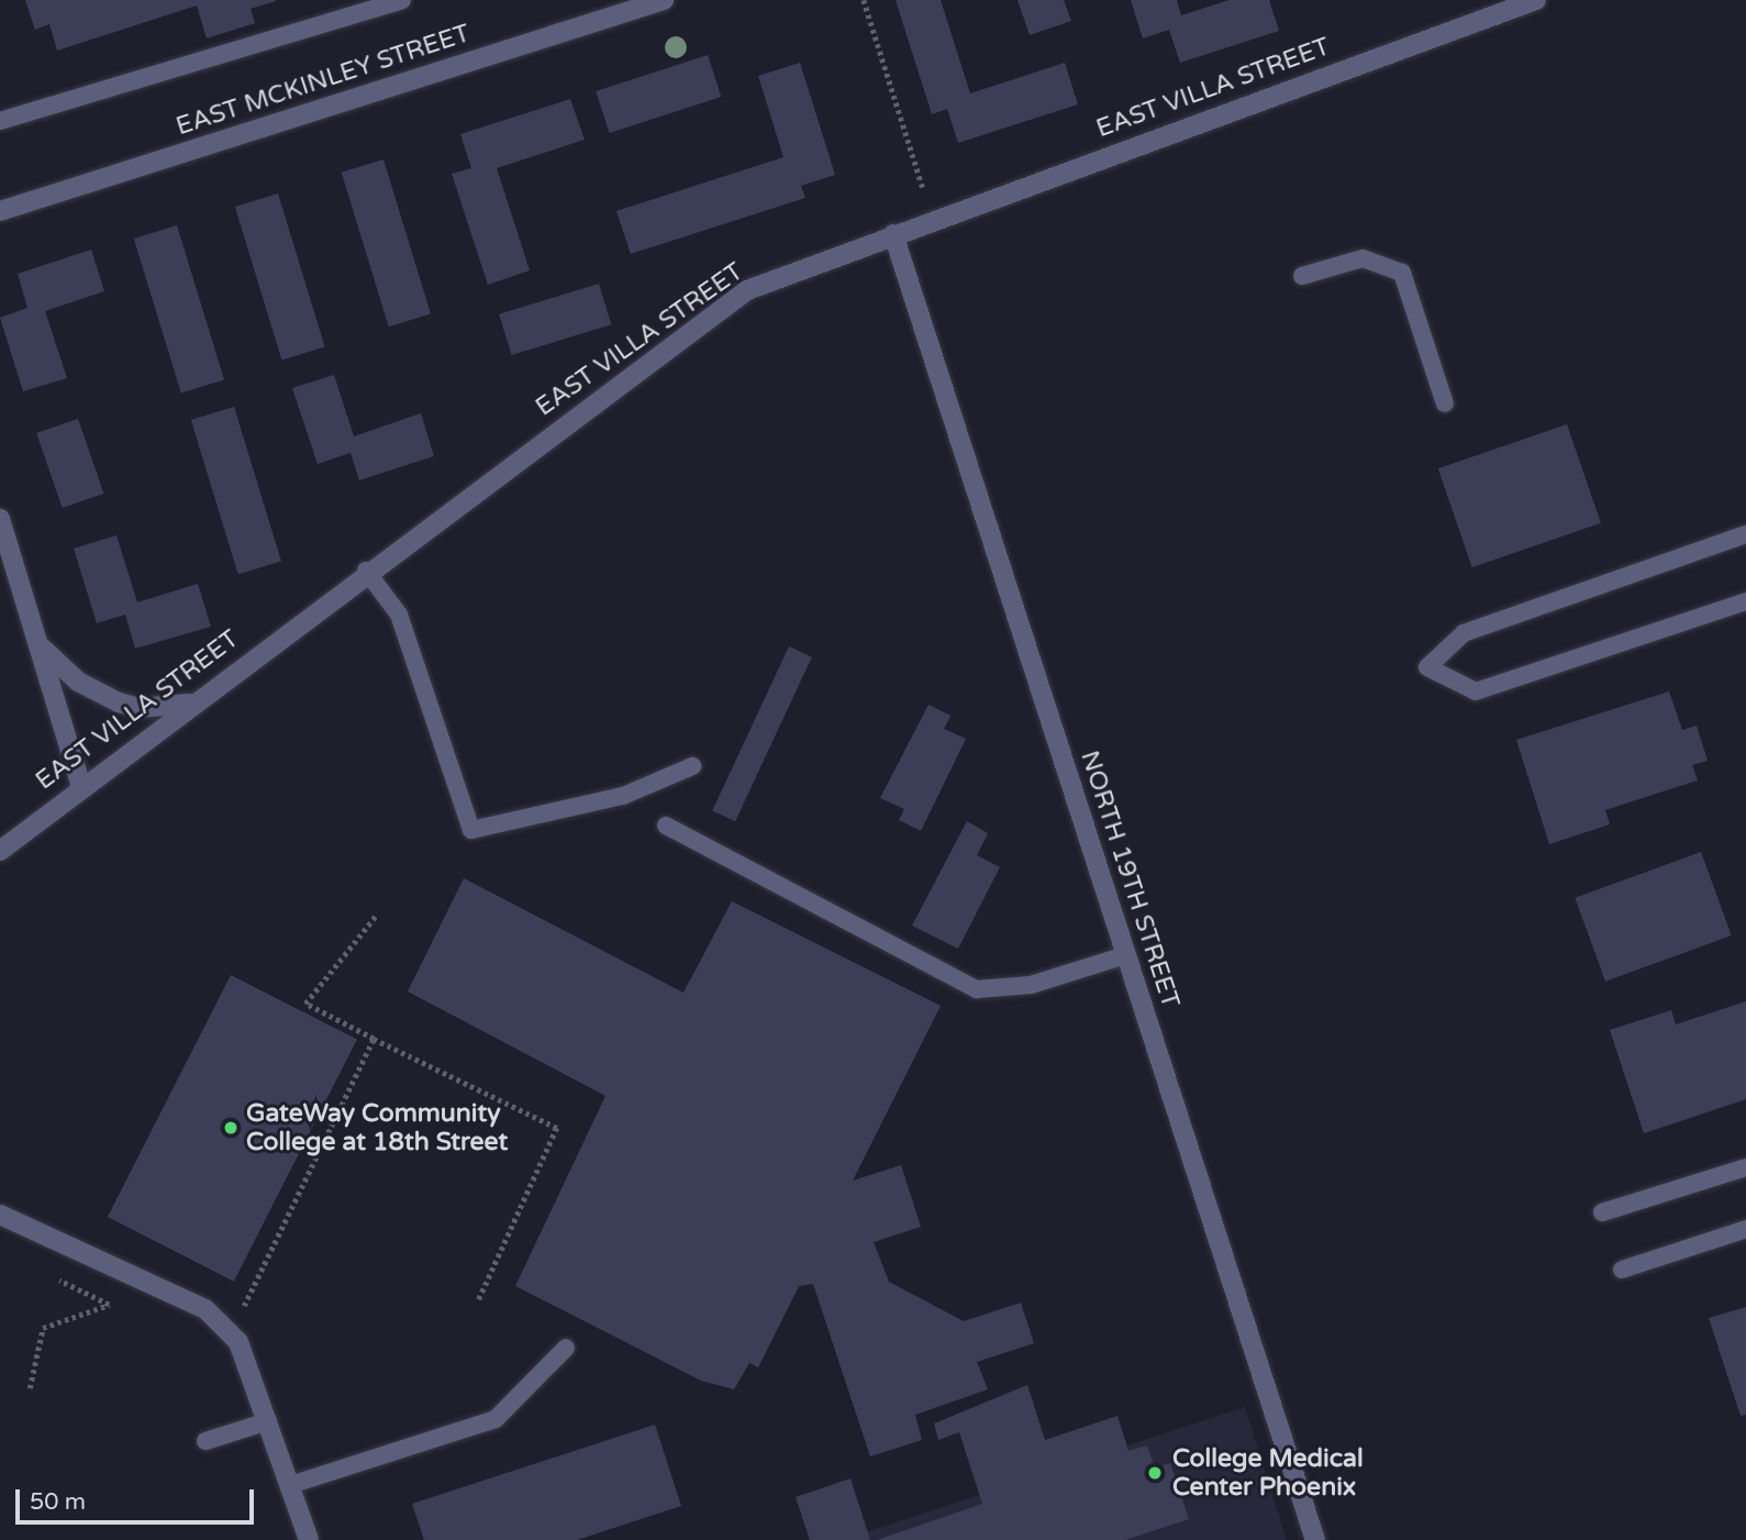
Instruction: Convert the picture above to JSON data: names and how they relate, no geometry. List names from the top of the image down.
{
  "streets": {
    "street": ["EAST MCKINLEY STREET", "EAST VILLA STREET", "NORTH 19TH STREET"]
  },
  "crossings": [
    ["EAST VILLA STREET", "NORTH 19TH STREET"]
  ],
  "places": ["GateWay Community College at 18th Street", "College Medical Center Phoenix"],
  "scale_bar": "50 m"
}
